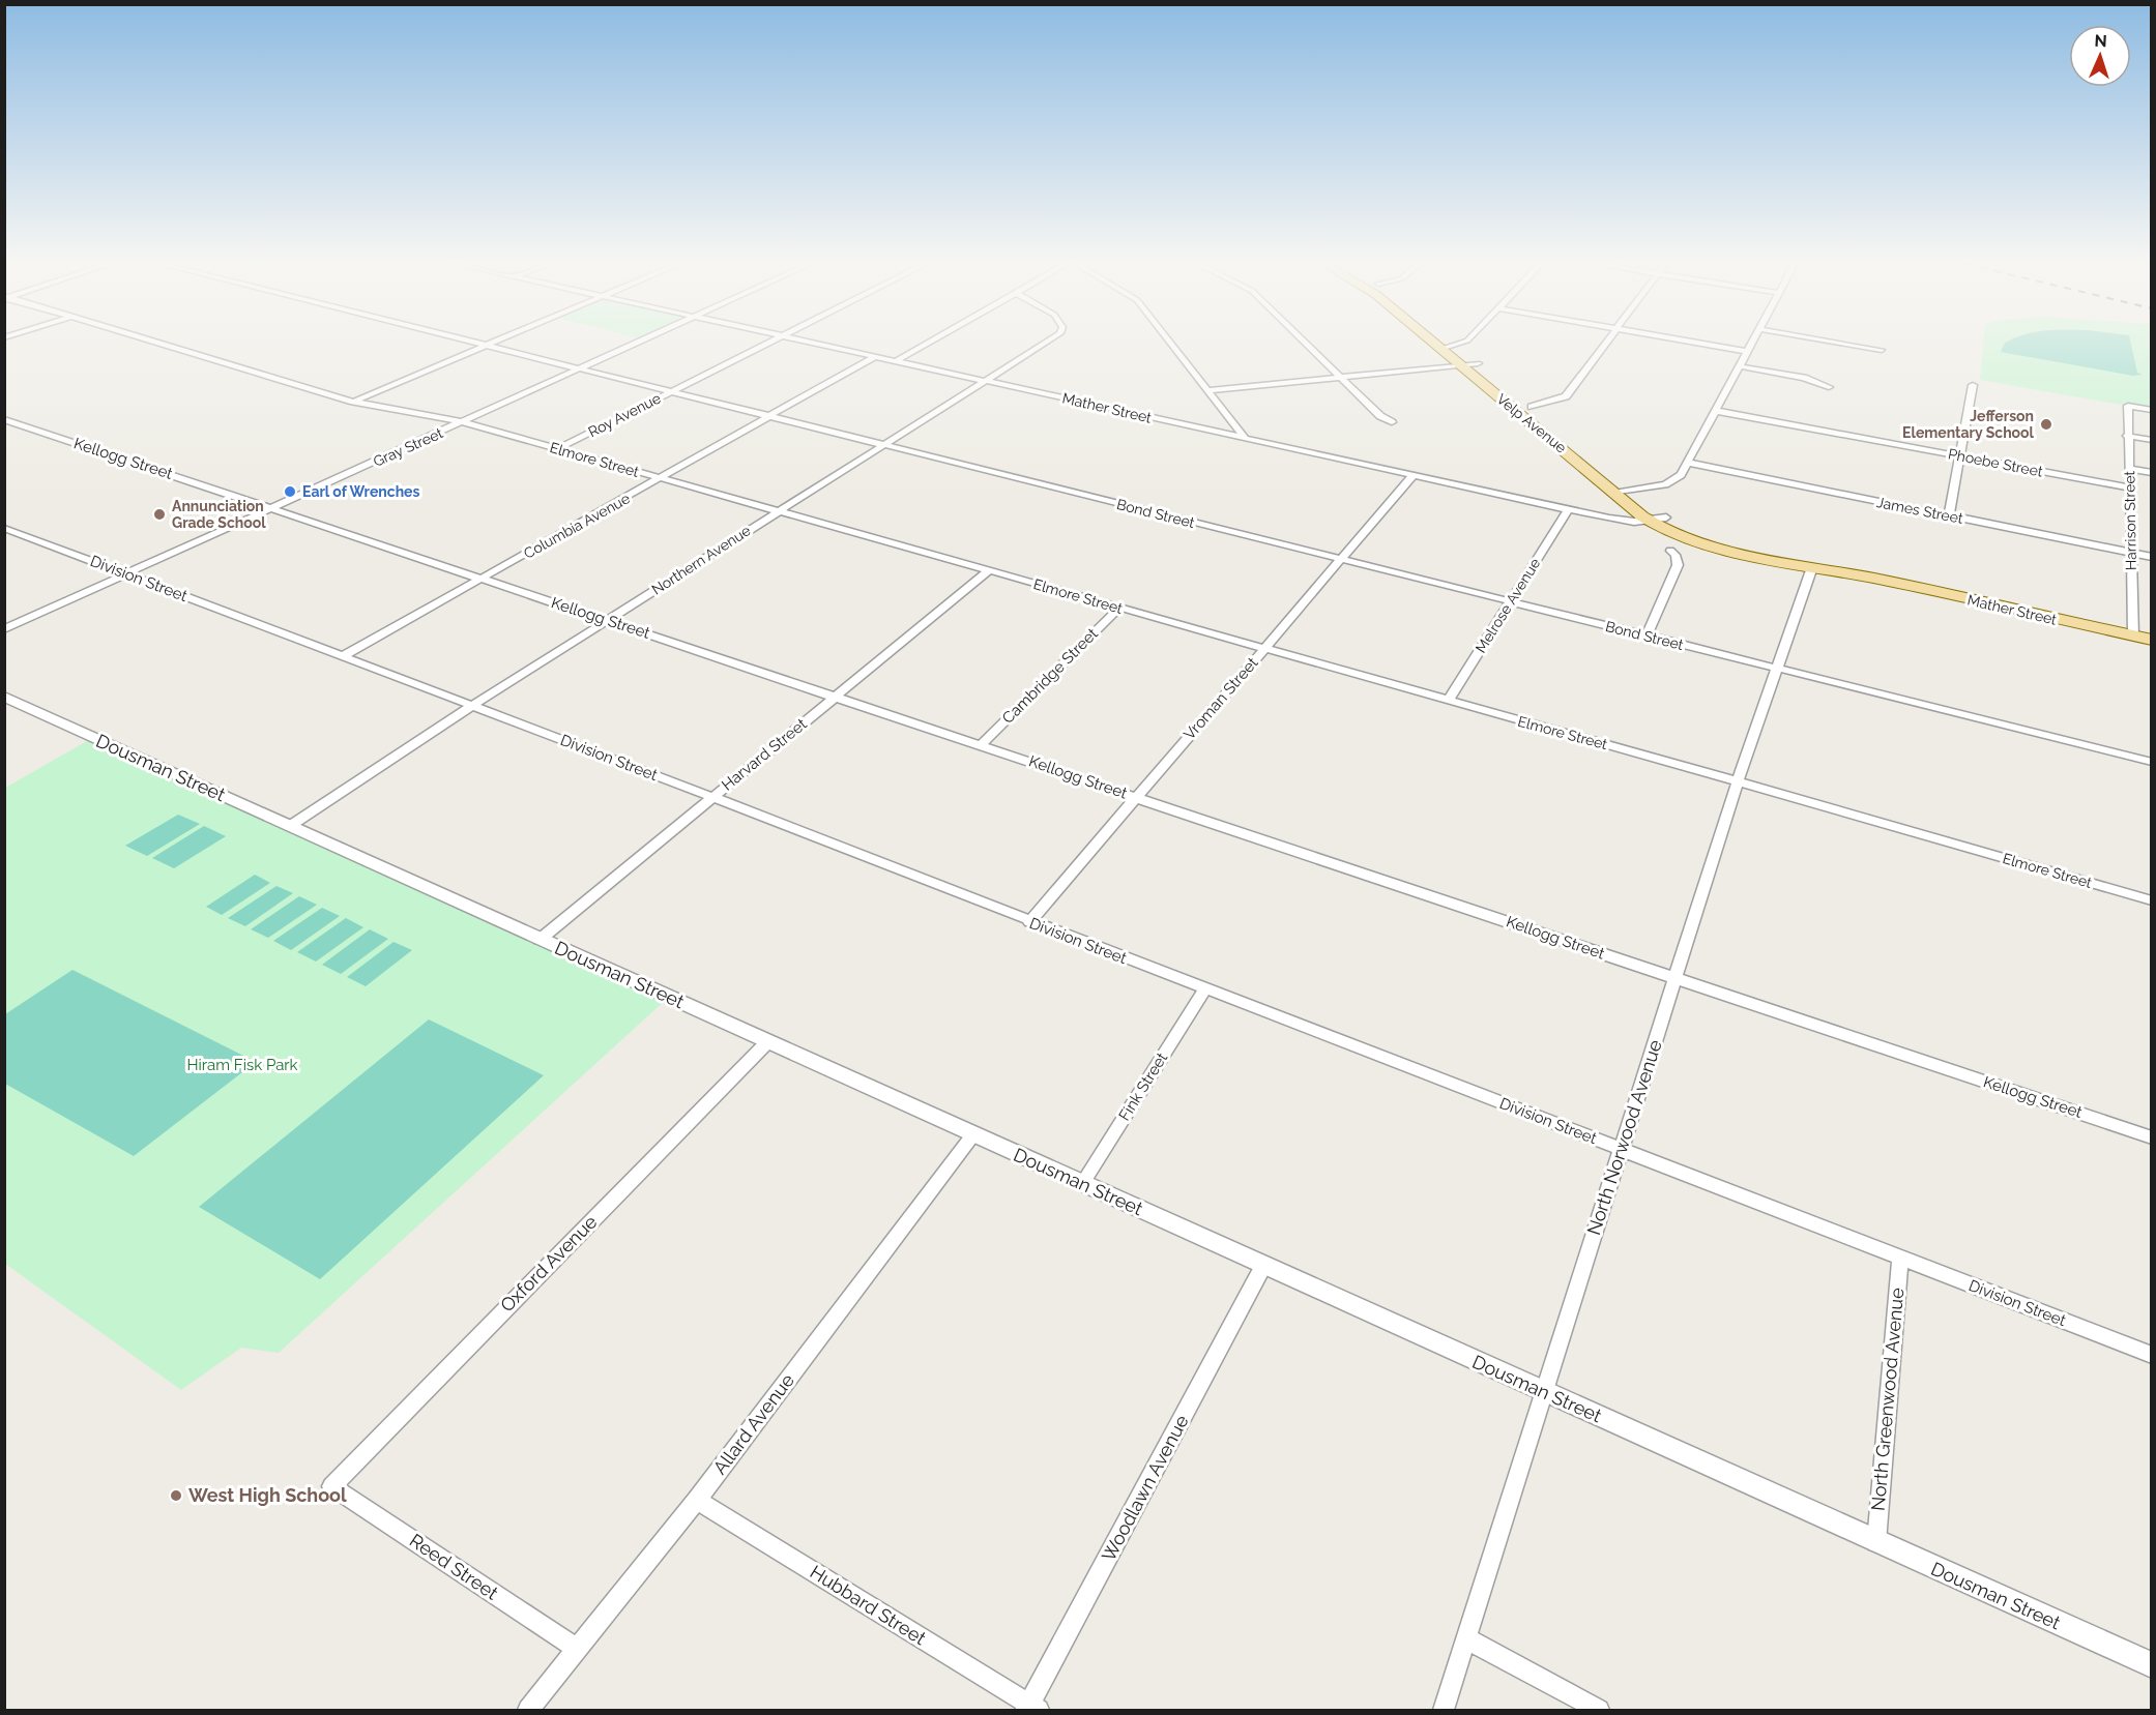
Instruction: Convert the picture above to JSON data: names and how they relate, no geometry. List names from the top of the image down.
{
  "streets": {
    "main road": ["Mather Street", "Velp Avenue"],
    "street": [
      "Roy Avenue",
      "Gray Street",
      "Kellogg Street",
      "Elmore Street",
      "Phoebe Street",
      "James Street",
      "Bond Street",
      "Harrison Street",
      "Columbia Avenue",
      "Northern Avenue",
      "Division Street",
      "Melrose Avenue",
      "Cambridge Street",
      "Vroman Street",
      "Harvard Street",
      "Dousman Street",
      "Fink Street",
      "North Norwood Avenue",
      "Oxford Avenue",
      "North Greenwood Avenue",
      "Allard Avenue",
      "Woodlawn Avenue",
      "Reed Street",
      "Hubbard Street"
    ]
  },
  "crossings": [
    ["Mather Street", "Velp Avenue"],
    ["Mather Street", "Harrison Street"],
    ["Mather Street", "Columbia Avenue"],
    ["Mather Street", "Northern Avenue"],
    ["Mather Street", "Melrose Avenue"],
    ["Mather Street", "Vroman Street"],
    ["Mather Street", "North Norwood Avenue"],
    ["Roy Avenue", "Elmore Street"],
    ["Roy Avenue", "Bond Street"],
    ["Gray Street", "Kellogg Street"],
    ["Gray Street", "Elmore Street"],
    ["Gray Street", "Bond Street"],
    ["Gray Street", "Division Street"],
    ["Kellogg Street", "Columbia Avenue"],
    ["Kellogg Street", "Northern Avenue"],
    ["Kellogg Street", "Cambridge Street"],
    ["Kellogg Street", "Vroman Street"],
    ["Kellogg Street", "Harvard Street"],
    ["Kellogg Street", "North Norwood Avenue"],
    ["Elmore Street", "Columbia Avenue"],
    ["Elmore Street", "Northern Avenue"],
    ["Elmore Street", "Melrose Avenue"],
    ["Elmore Street", "Cambridge Street"],
    ["Elmore Street", "Vroman Street"],
    ["Elmore Street", "Harvard Street"],
    ["Elmore Street", "North Norwood Avenue"],
    ["Phoebe Street", "Harrison Street"],
    ["James Street", "Harrison Street"],
    ["Bond Street", "Columbia Avenue"],
    ["Bond Street", "Northern Avenue"],
    ["Bond Street", "Melrose Avenue"],
    ["Bond Street", "Vroman Street"],
    ["Bond Street", "North Norwood Avenue"],
    ["Columbia Avenue", "Division Street"],
    ["Northern Avenue", "Division Street"],
    ["Northern Avenue", "Dousman Street"],
    ["Division Street", "Vroman Street"],
    ["Division Street", "Harvard Street"],
    ["Division Street", "Fink Street"],
    ["Division Street", "North Norwood Avenue"],
    ["Division Street", "North Greenwood Avenue"],
    ["Harvard Street", "Dousman Street"],
    ["Dousman Street", "Fink Street"],
    ["Dousman Street", "North Norwood Avenue"],
    ["Dousman Street", "Oxford Avenue"],
    ["Dousman Street", "North Greenwood Avenue"],
    ["Dousman Street", "Allard Avenue"],
    ["Dousman Street", "Woodlawn Avenue"],
    ["Oxford Avenue", "Reed Street"],
    ["Allard Avenue", "Reed Street"],
    ["Allard Avenue", "Hubbard Street"],
    ["Woodlawn Avenue", "Hubbard Street"]
  ],
  "parks": ["Hiram Fisk Park"],
  "places": [
    "Jefferson Elementary School",
    "Earl of Wrenches",
    "Annunciation Grade School",
    "West High School"
  ],
  "north": "top"
}
